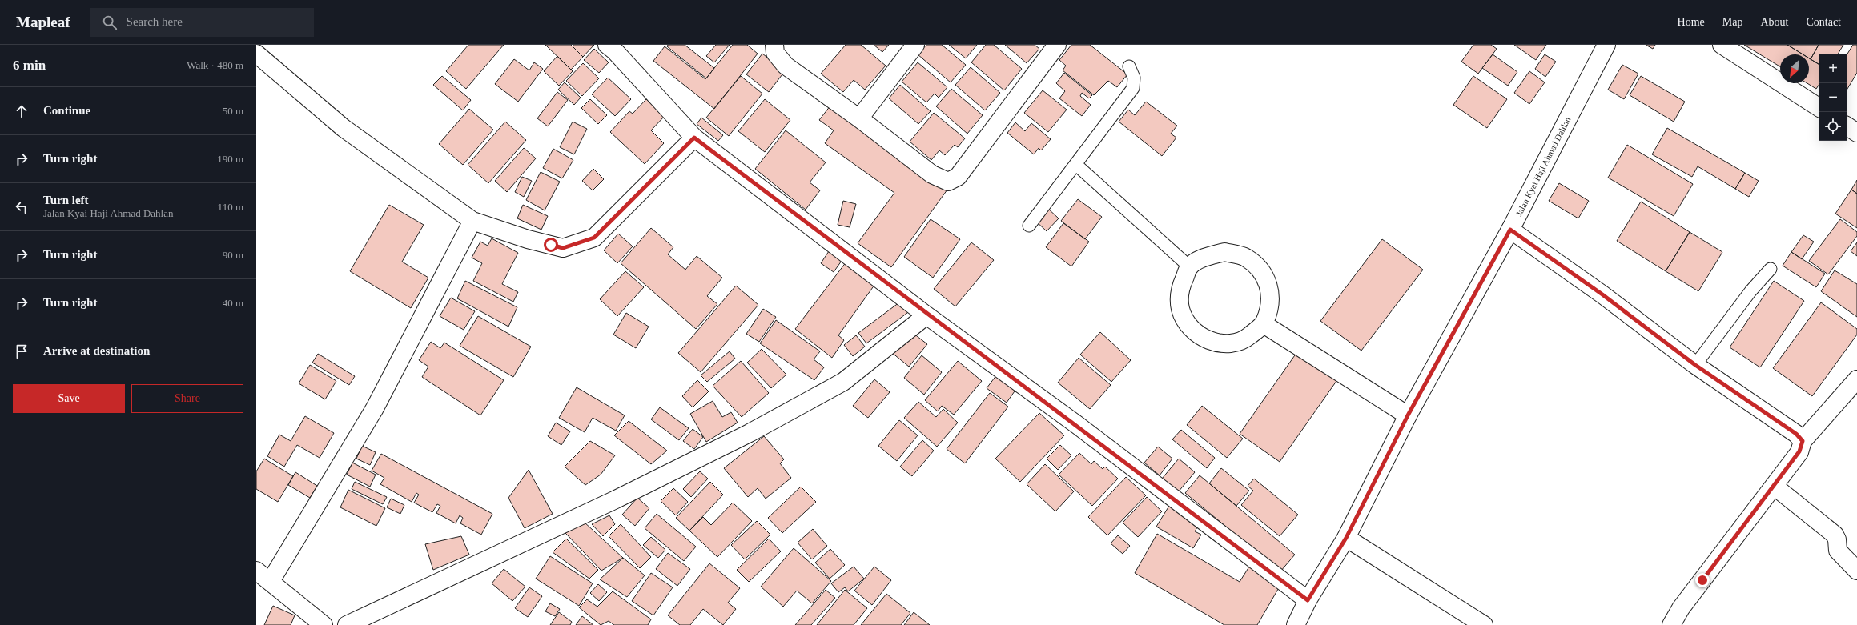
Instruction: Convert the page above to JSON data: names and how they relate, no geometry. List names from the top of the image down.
{
  "streets": {
    "street": ["Jalan Kyai Haji Ahmad Dahlan"]
  },
  "north": "bottom left",
  "page": {
    "header": "Mapleaf",
    "search": "Search here",
    "nav": [
      "Home",
      "Map",
      "About",
      "Contact"
    ],
    "heading": ["6 min", "Walk · 480 m"],
    "map_buttons": ["+", "−"],
    "list": [
      ["Continue", "50 m"],
      ["Turn right", "190 m"],
      ["Turn left", "Jalan Kyai Haji Ahmad Dahlan", "110 m"],
      ["Turn right", "90 m"],
      ["Turn right", "40 m"],
      "Arrive at destination"
    ],
    "buttons": ["Save", "Share"]
  }
}
